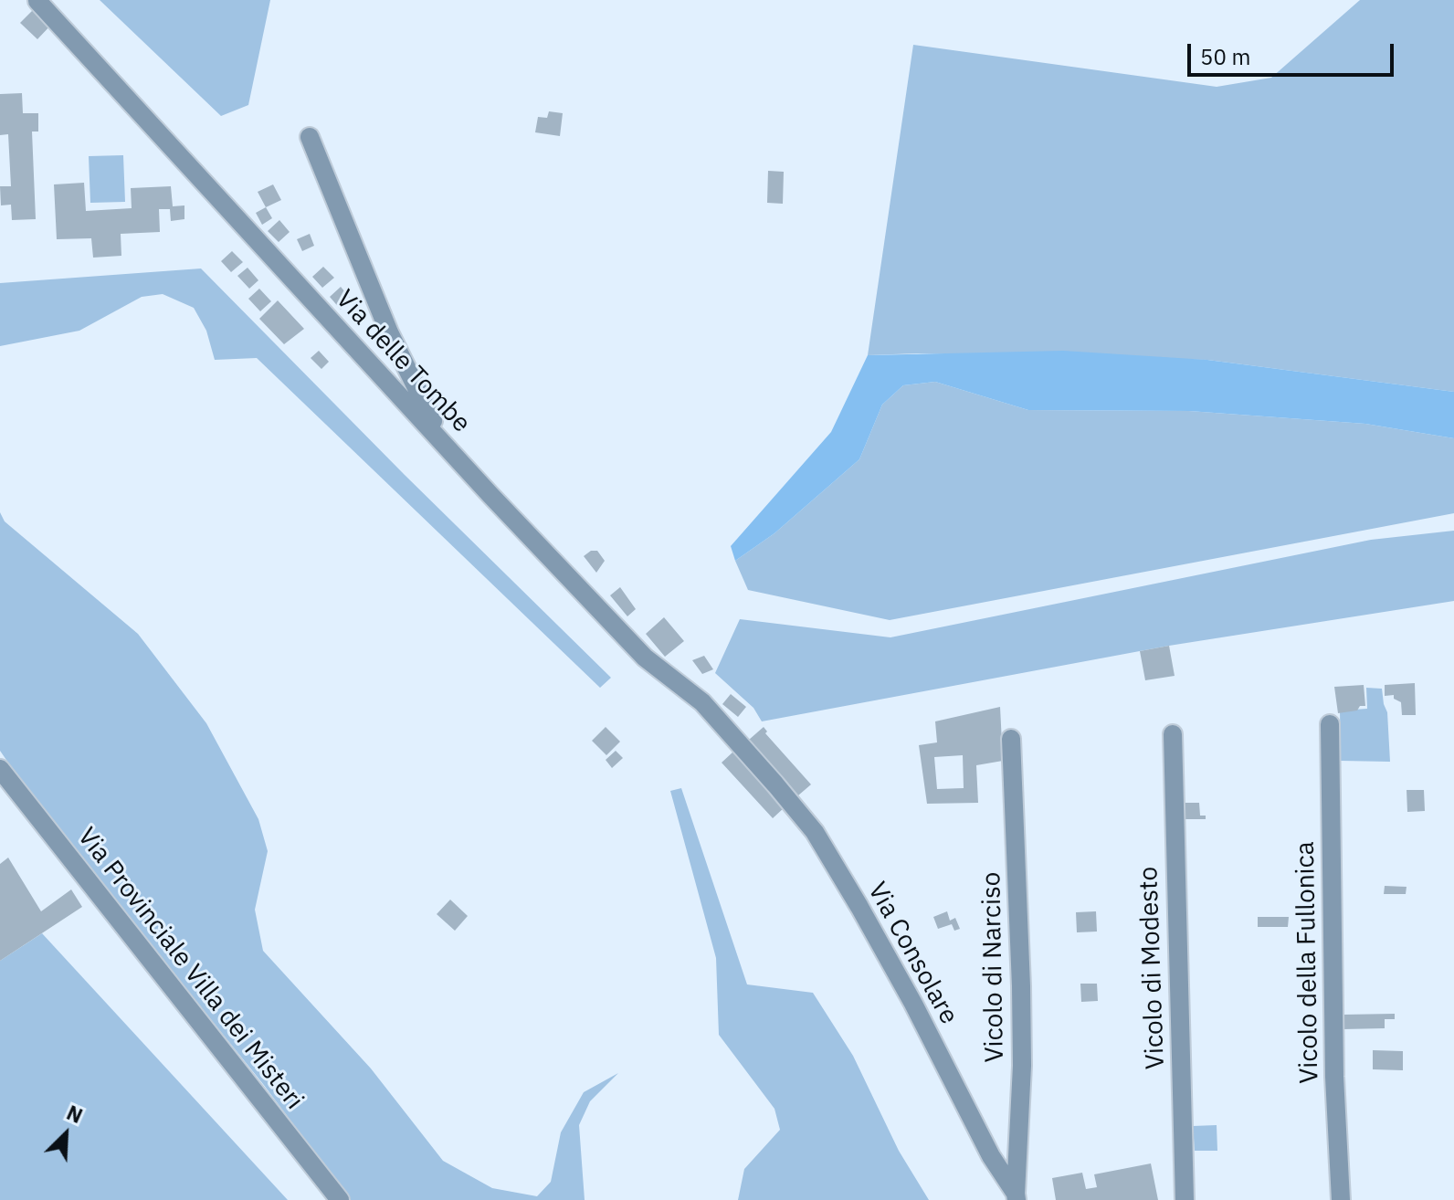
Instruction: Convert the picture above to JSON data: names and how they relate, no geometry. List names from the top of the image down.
{
  "streets": {
    "street": [
      "Via delle Tombe",
      "Via Consolare",
      "Vicolo della Fullonica",
      "Vicolo di Narciso",
      "Vicolo di Modesto",
      "Via Provinciale Villa dei Misteri"
    ]
  },
  "crossings": [
    ["Via delle Tombe", "Via Consolare"],
    ["Via Consolare", "Vicolo di Narciso"]
  ],
  "scale_bar": "50 m",
  "north": "top right"
}
